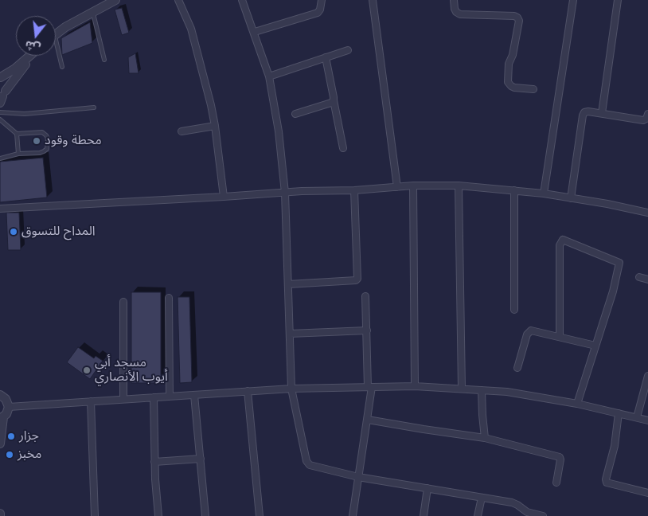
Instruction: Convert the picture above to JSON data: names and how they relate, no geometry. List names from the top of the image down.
{
  "places": [
    "محطة وقود",
    "المداح للتسوق",
    "مسجد أبي أيوب الأنصاري",
    "جزار",
    "مخبز"
  ],
  "north": "bottom"
}
